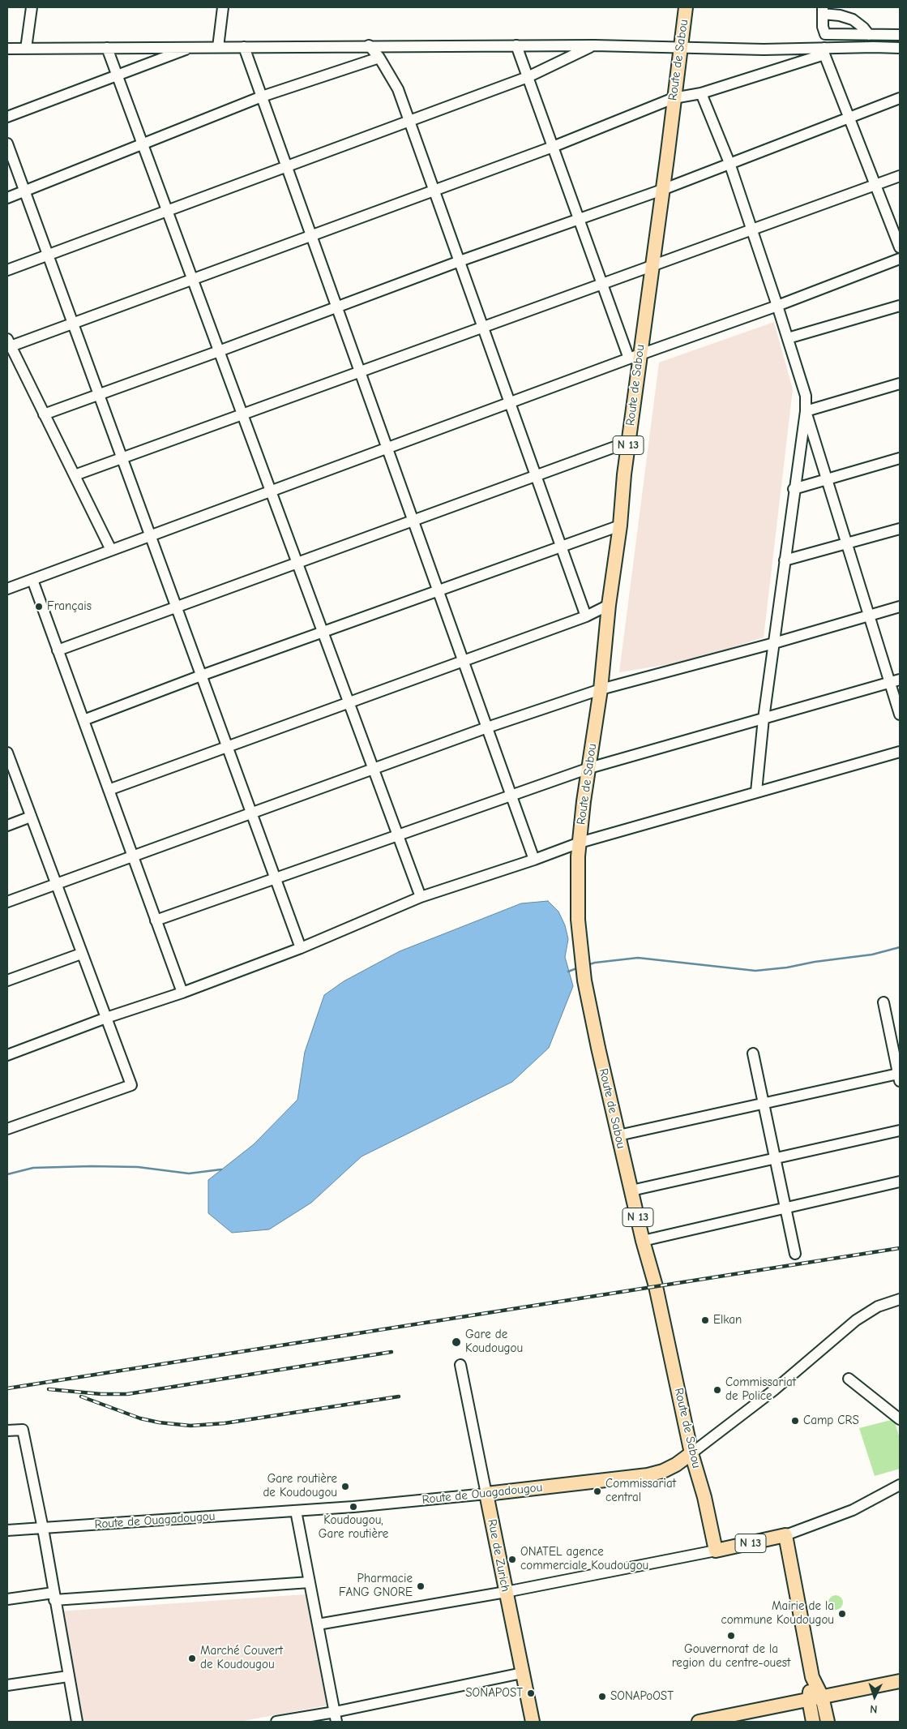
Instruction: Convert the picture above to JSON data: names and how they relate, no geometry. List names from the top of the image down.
{
  "streets": {
    "main road": [
      "Route de Sabou",
      "N 13",
      "Route de Ouagadougou",
      "Rue de Zurich"
    ]
  },
  "crossings": [
    ["Route de Sabou", "N 13"],
    ["Route de Sabou", "Route de Ouagadougou"],
    ["Route de Ouagadougou", "Rue de Zurich"]
  ],
  "places": [
    "Français",
    "Elkan",
    "Gare de Koudougou",
    "Commissariat de Police",
    "Camp CRS",
    "Gare routière de Koudougou",
    "Commissariat central",
    "Koudougou, Gare routière",
    "ONATEL agence commerciale Koudougou",
    "Pharmacie FANG GNORE",
    "Mairie de la commune Koudougou",
    "Gouvernorat de la region du centre-ouest",
    "Marché Couvert de Koudougou",
    "SONAPOST",
    "SONAPoOST"
  ],
  "north": "bottom"
}
